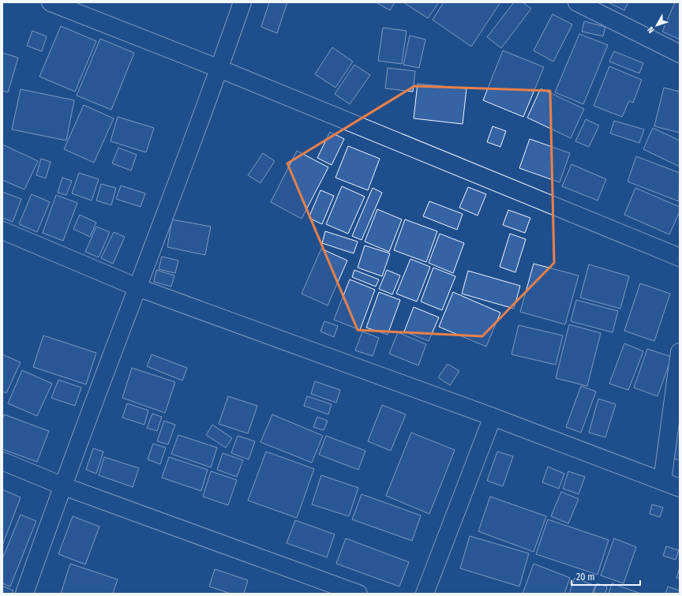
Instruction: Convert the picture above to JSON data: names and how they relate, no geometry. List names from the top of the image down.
{
  "scale_bar": "20 m",
  "north": "bottom left"
}
